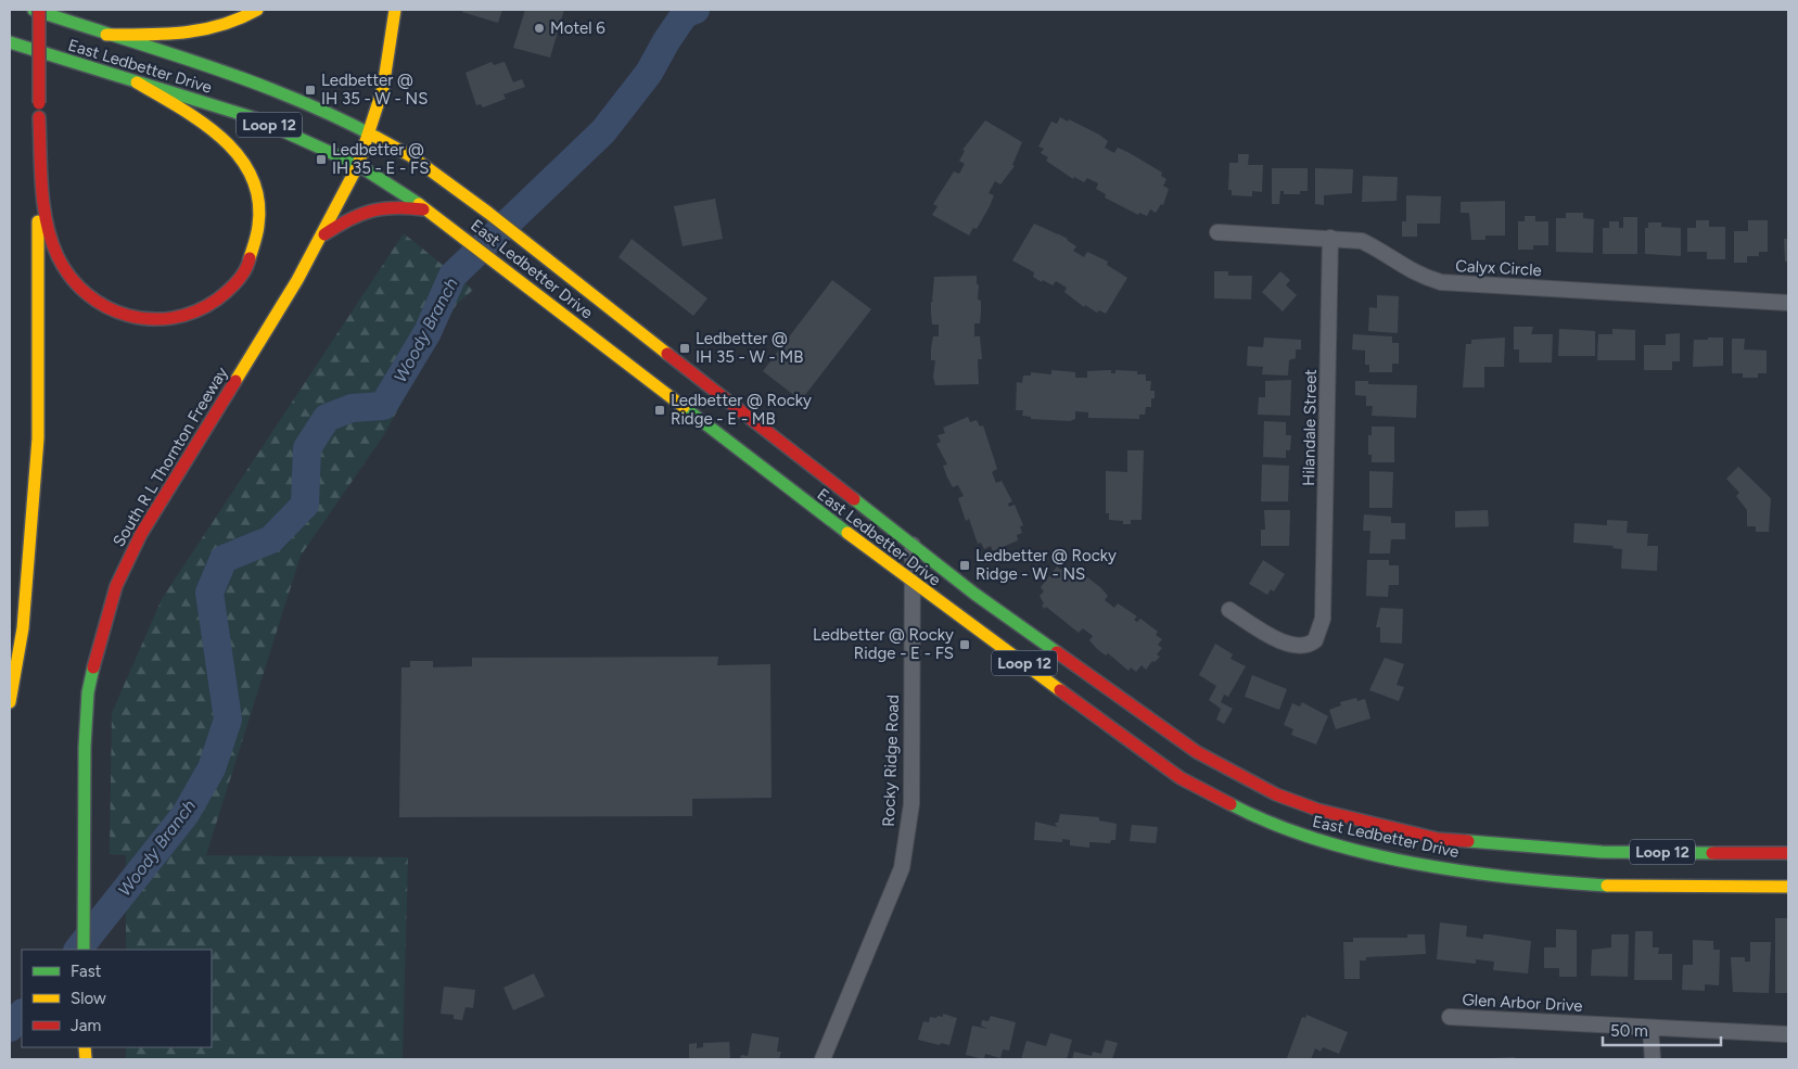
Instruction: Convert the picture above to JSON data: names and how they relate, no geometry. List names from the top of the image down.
{
  "streets": {
    "main road": ["East Ledbetter Drive", "Loop 12", "South R L Thornton Freeway"],
    "street": [
      "Calyx Circle",
      "Hilandale Street",
      "Rocky Ridge Road",
      "Glen Arbor Drive"
    ]
  },
  "crossings": [
    ["East Ledbetter Drive", "South R L Thornton Freeway"],
    ["East Ledbetter Drive", "Rocky Ridge Road"],
    ["Calyx Circle", "Hilandale Street"]
  ],
  "water": ["Woody Branch"],
  "places": {
    "other": ["Motel 6"],
    "transit": [
      "Ledbetter @ IH 35 - W - NS",
      "Ledbetter @ IH 35 - E - FS",
      "Ledbetter @ IH 35 - W - MB",
      "Ledbetter @ Rocky Ridge - E - MB",
      "Ledbetter @ Rocky Ridge - W - NS",
      "Ledbetter @ Rocky Ridge - E - FS"
    ]
  },
  "legend": ["Fast", "Slow", "Jam"],
  "scale_bar": "50 m"
}
